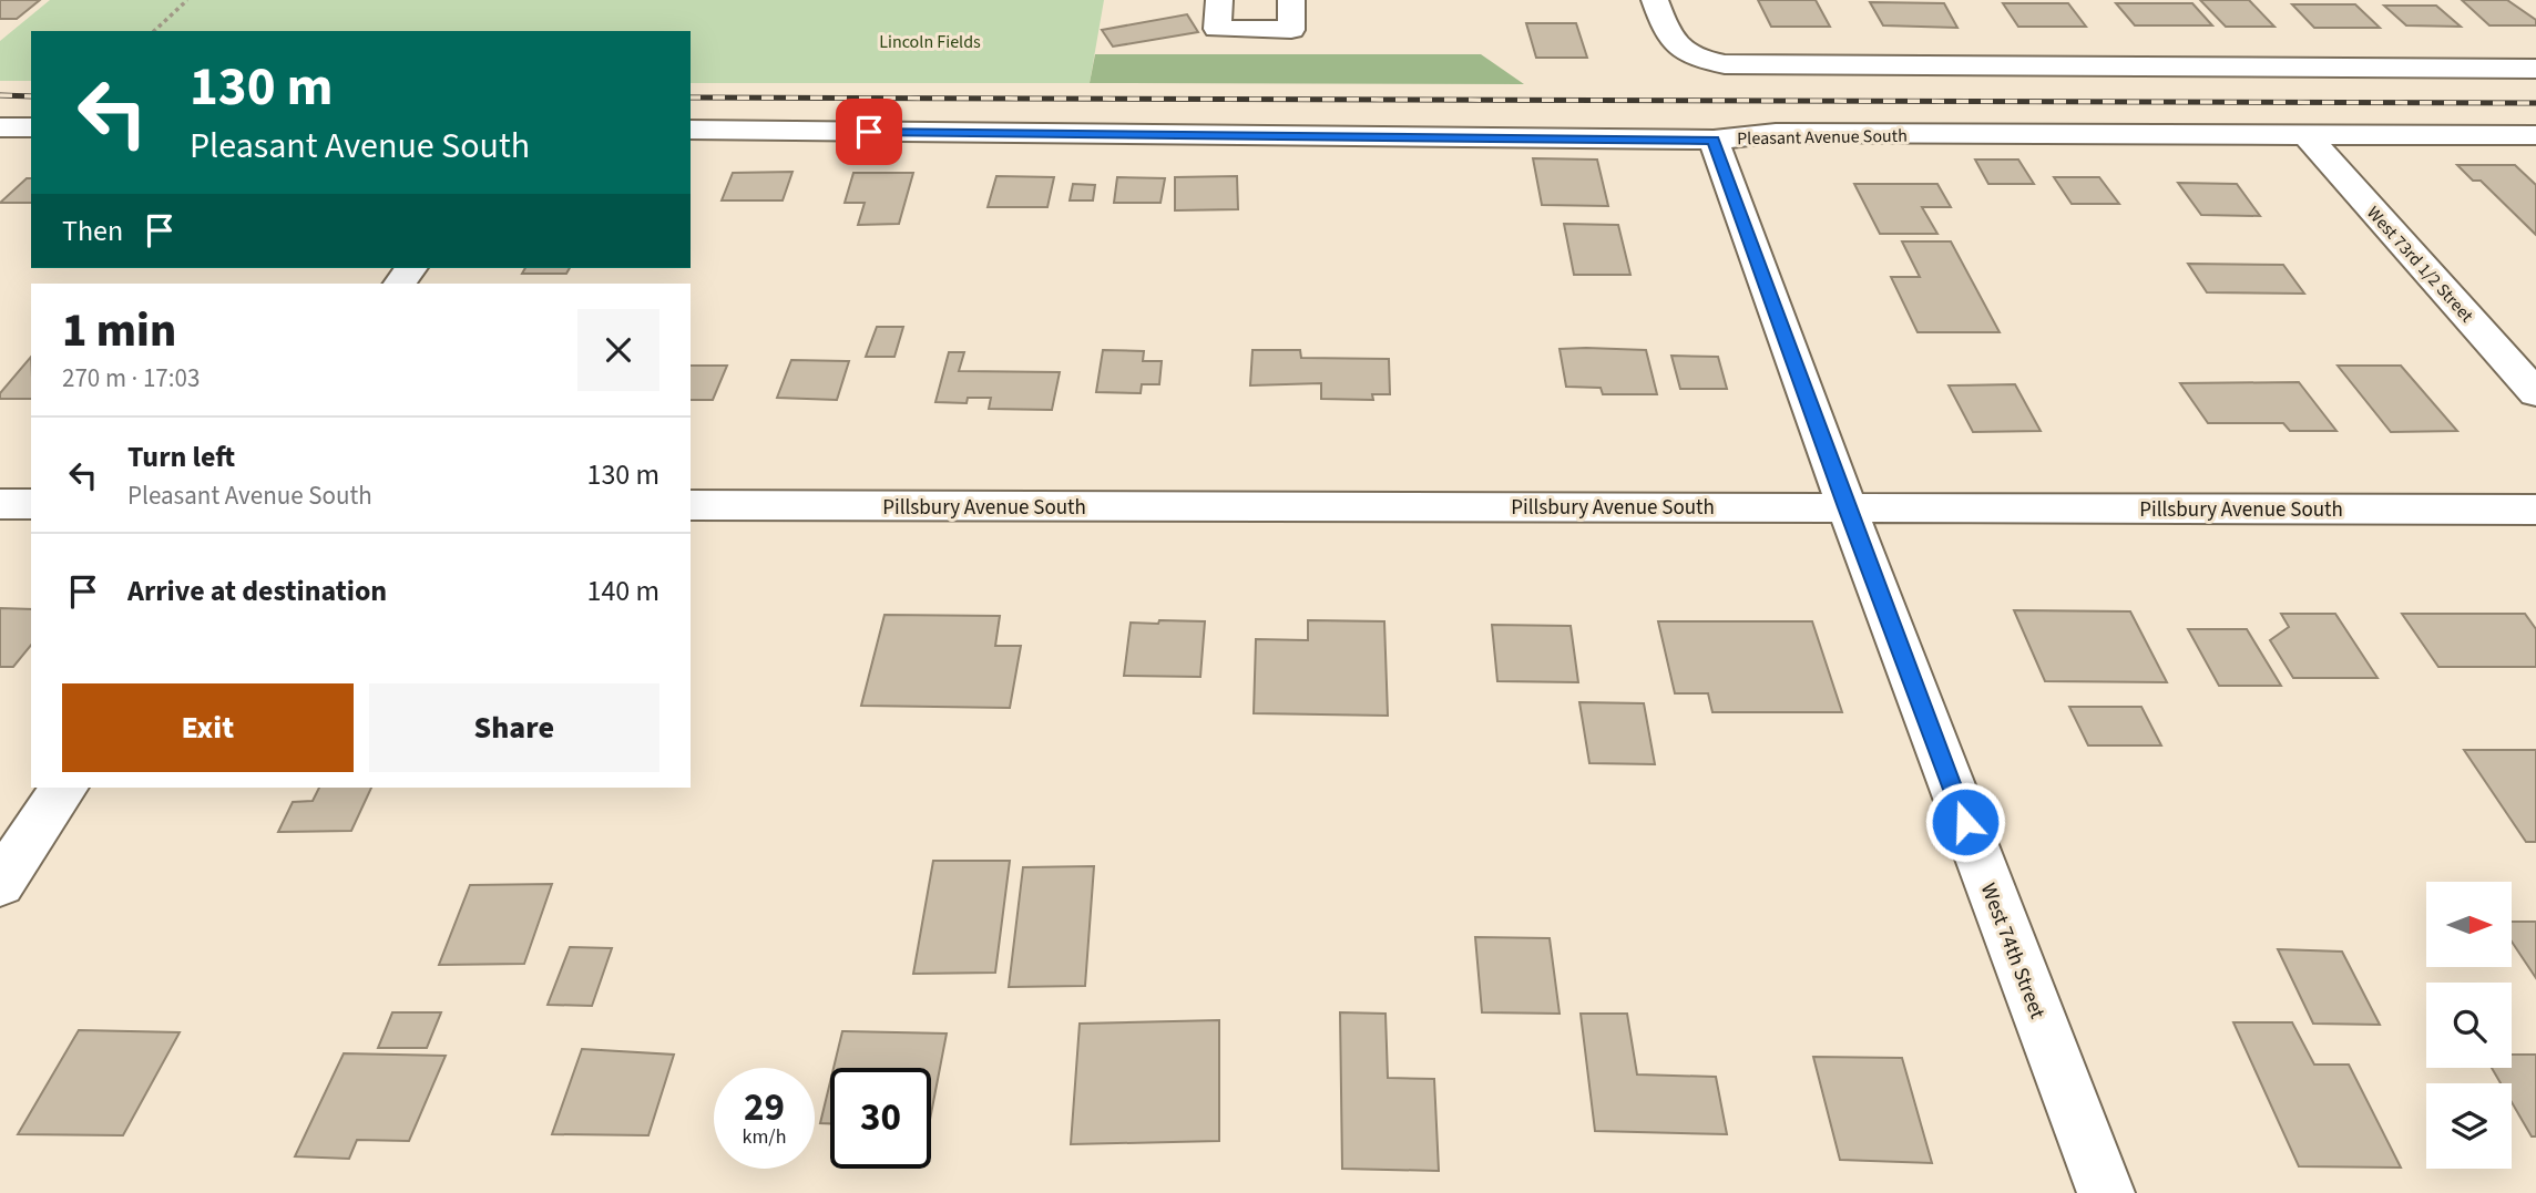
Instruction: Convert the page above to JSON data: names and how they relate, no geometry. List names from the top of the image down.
{
  "streets": {
    "street": [
      "Pleasant Avenue South",
      "West 73rd 1/2 Street",
      "Pillsbury Avenue South",
      "West 74th Street"
    ]
  },
  "crossings": [
    ["Pleasant Avenue South", "West 73rd 1/2 Street"],
    ["Pleasant Avenue South", "West 74th Street"],
    ["Pillsbury Avenue South", "West 74th Street"]
  ],
  "parks": ["Lincoln Fields"],
  "north": "right",
  "page": {
    "turn": ["130 m", "Pleasant Avenue South"],
    "then": "Then",
    "heading": ["1 min", "270 m · 17:03"],
    "list": [
      {
        "name": "Turn left",
        "note": "Pleasant Avenue South",
        "value": "130 m"
      },
      {
        "name": "Arrive at destination",
        "value": "140 m"
      }
    ],
    "buttons": ["Exit", "Share"],
    "speed": "29 km/h",
    "limit": "30"
  }
}
